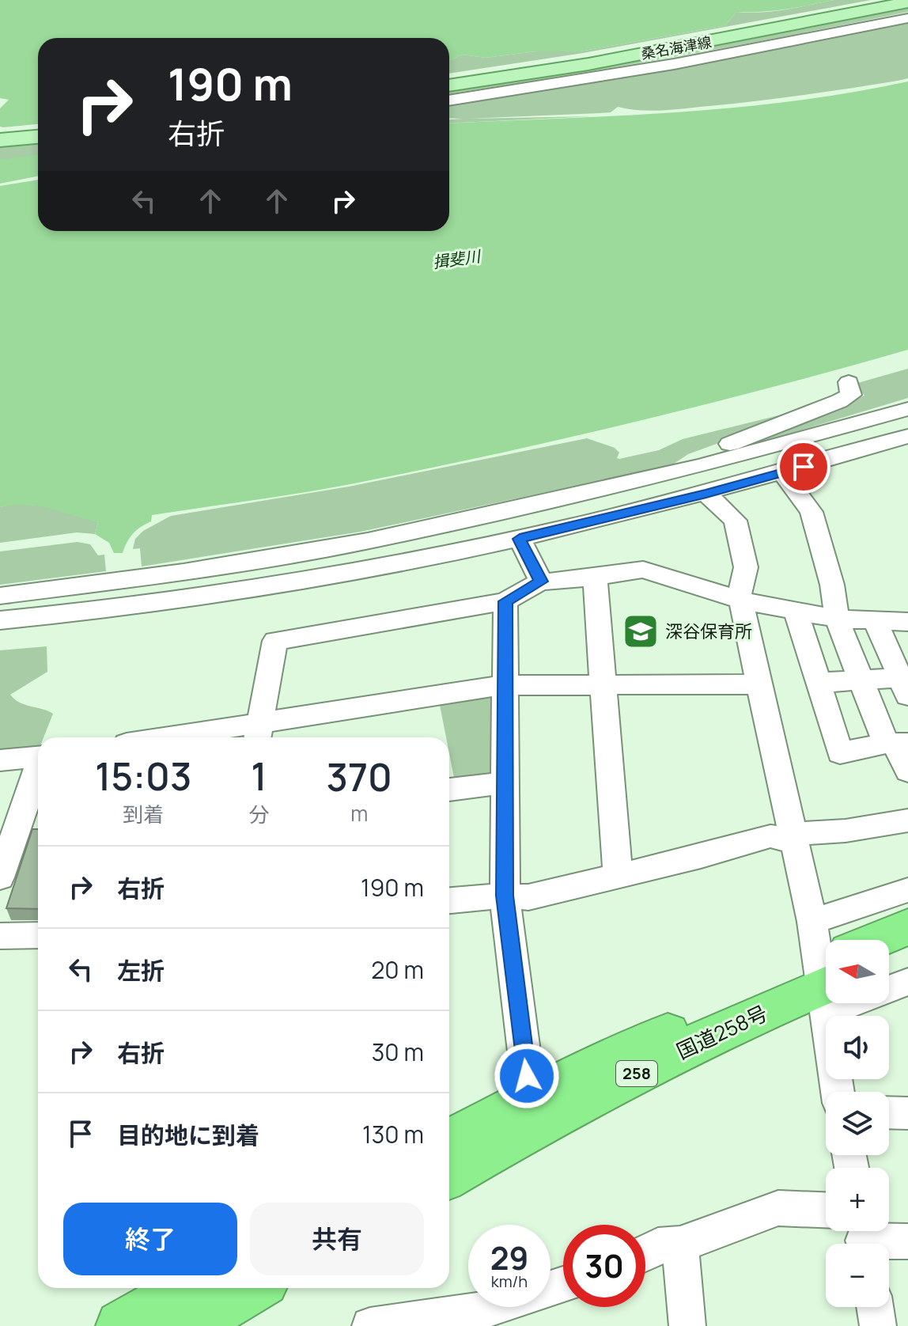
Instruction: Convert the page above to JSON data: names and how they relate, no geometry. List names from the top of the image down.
{
  "streets": {
    "highway": ["国道258号", "258"],
    "main road": ["桑名海津線"]
  },
  "water": ["揖斐川"],
  "places": {
    "school or university": ["深谷保育所"]
  },
  "north": "left",
  "page": {
    "turn": ["190 m", "右折"],
    "eta": [
      "15:03",
      "到着",
      "1",
      "分",
      "370",
      "m"
    ],
    "list": [
      {
        "name": "右折",
        "value": "190 m"
      },
      {
        "name": "左折",
        "value": "20 m"
      },
      {
        "name": "右折",
        "value": "30 m"
      },
      {
        "name": "目的地に到着",
        "value": "130 m"
      }
    ],
    "map_buttons": ["+", "−"],
    "buttons": ["終了", "共有"],
    "speed": "29 km/h",
    "limit": "30"
  }
}
